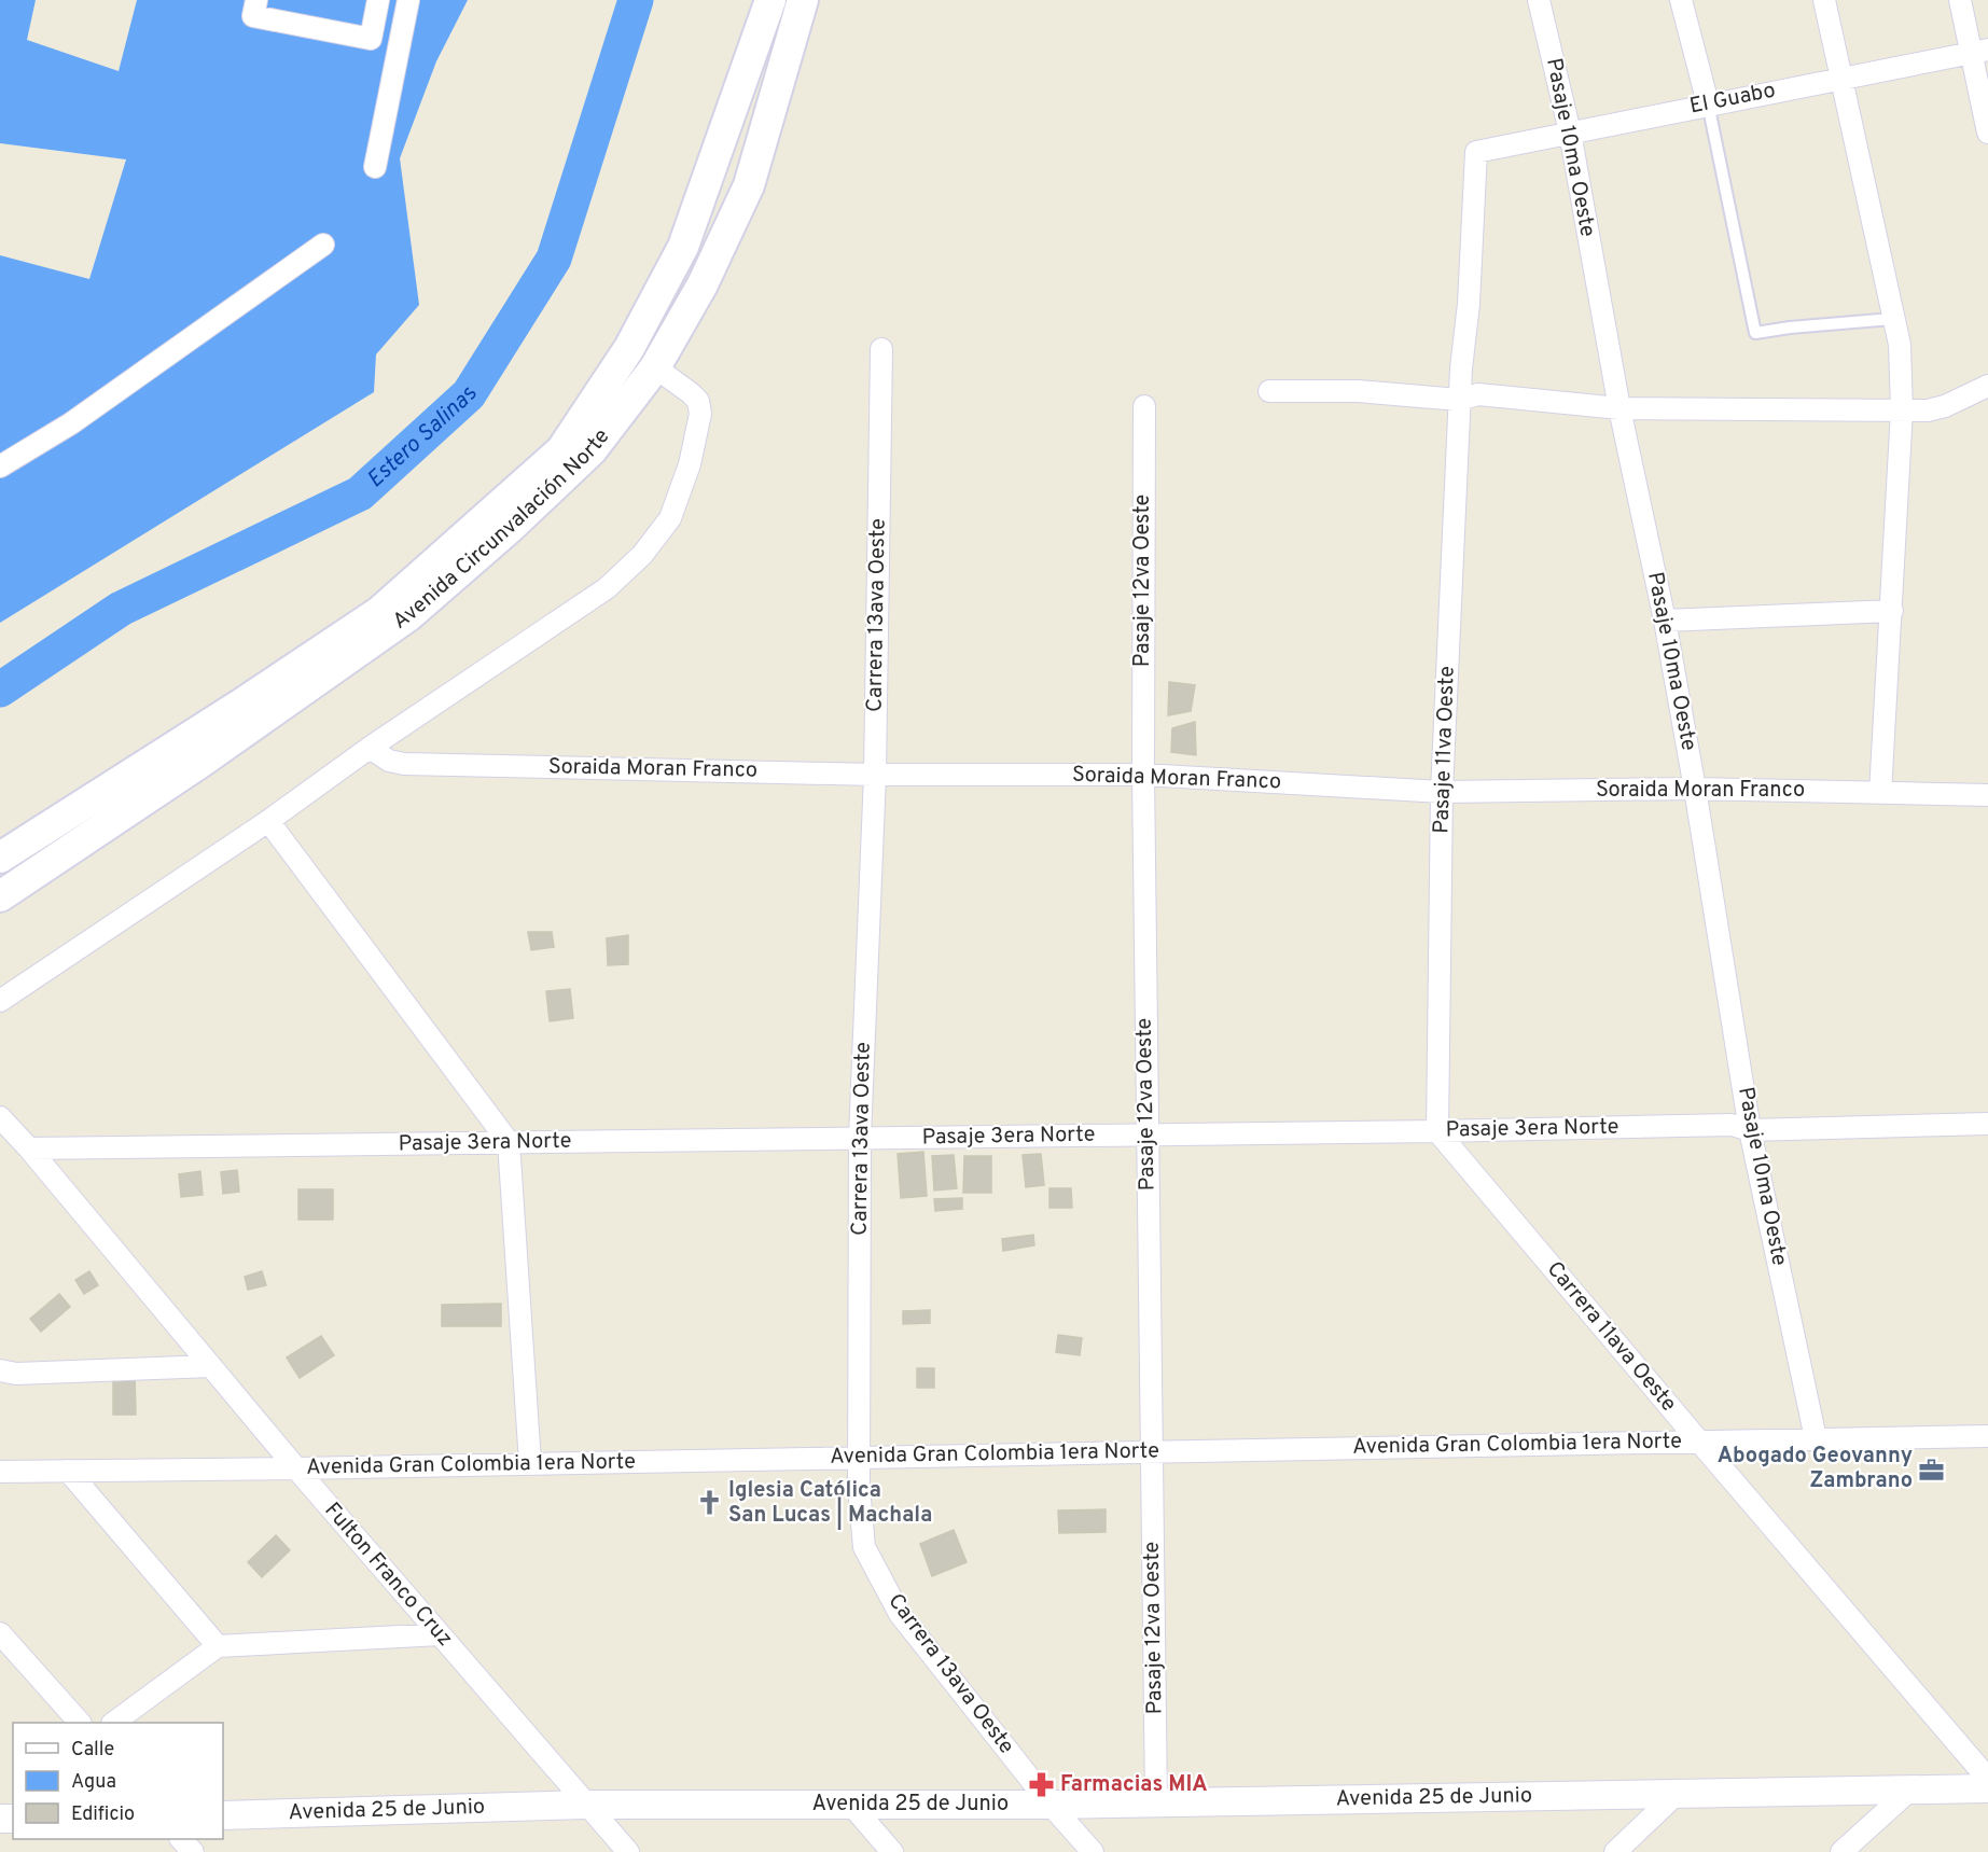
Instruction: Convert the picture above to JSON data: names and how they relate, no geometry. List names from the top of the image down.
{
  "streets": {
    "main road": ["Avenida Circunvalación Norte"],
    "street": [
      "El Guabo",
      "Pasaje 10ma Oeste",
      "Pasaje 12va Oeste",
      "Carrera 13ava Oeste",
      "Pasaje 11va Oeste",
      "Soraida Moran Franco",
      "Pasaje 3era Norte",
      "Carrera 11ava Oeste",
      "Avenida Gran Colombia 1era Norte",
      "Fulton Franco Cruz",
      "Avenida 25 de Junio"
    ]
  },
  "crossings": [
    ["El Guabo", "Pasaje 10ma Oeste"],
    ["El Guabo", "Pasaje 11va Oeste"],
    ["Pasaje 10ma Oeste", "Soraida Moran Franco"],
    ["Pasaje 10ma Oeste", "Pasaje 3era Norte"],
    ["Pasaje 10ma Oeste", "Avenida Gran Colombia 1era Norte"],
    ["Pasaje 12va Oeste", "Soraida Moran Franco"],
    ["Pasaje 12va Oeste", "Pasaje 3era Norte"],
    ["Pasaje 12va Oeste", "Avenida Gran Colombia 1era Norte"],
    ["Pasaje 12va Oeste", "Avenida 25 de Junio"],
    ["Carrera 13ava Oeste", "Soraida Moran Franco"],
    ["Carrera 13ava Oeste", "Pasaje 3era Norte"],
    ["Carrera 13ava Oeste", "Avenida Gran Colombia 1era Norte"],
    ["Carrera 13ava Oeste", "Avenida 25 de Junio"],
    ["Pasaje 11va Oeste", "Soraida Moran Franco"],
    ["Pasaje 11va Oeste", "Pasaje 3era Norte"],
    ["Pasaje 11va Oeste", "Carrera 11ava Oeste"],
    ["Pasaje 3era Norte", "Carrera 11ava Oeste"],
    ["Pasaje 3era Norte", "Fulton Franco Cruz"],
    ["Carrera 11ava Oeste", "Avenida Gran Colombia 1era Norte"],
    ["Avenida Gran Colombia 1era Norte", "Fulton Franco Cruz"],
    ["Fulton Franco Cruz", "Avenida 25 de Junio"]
  ],
  "water": ["Estero Salinas"],
  "places": {
    "office": ["Abogado Geovanny Zambrano"],
    "church": ["Iglesia Católica San Lucas | Machala"],
    "pharmacy": ["Farmacias MIA"]
  },
  "legend": ["Calle", "Agua", "Edificio"]
}
